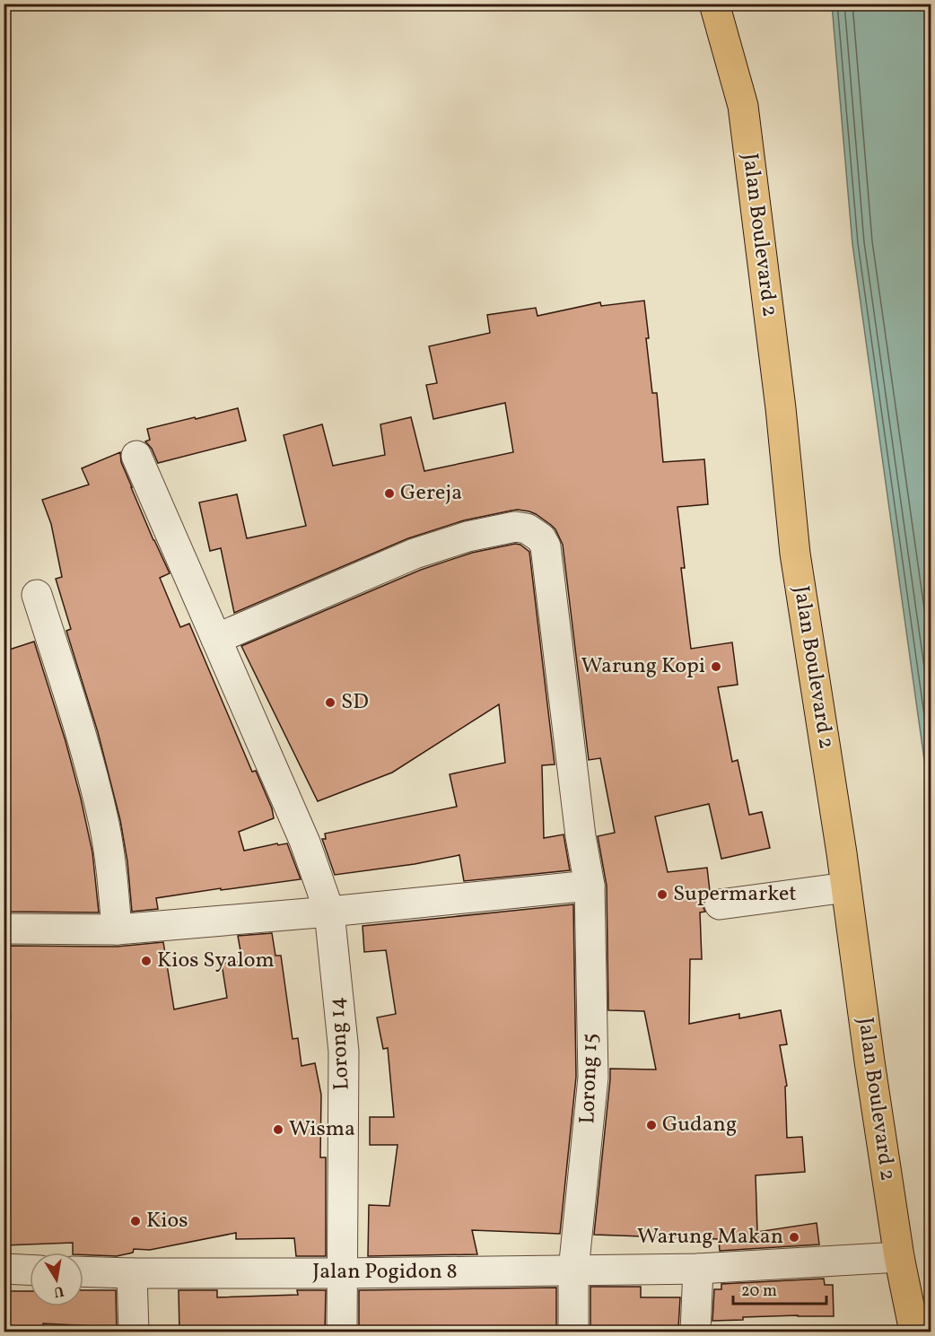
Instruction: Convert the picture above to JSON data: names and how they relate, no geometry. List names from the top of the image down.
{
  "streets": {
    "main road": ["Jalan Boulevard 2"],
    "street": ["Lorong 14", "Lorong 15", "Jalan Pogidon 8"]
  },
  "crossings": [
    ["Jalan Boulevard 2", "Jalan Pogidon 8"],
    ["Lorong 14", "Lorong 15"],
    ["Lorong 14", "Jalan Pogidon 8"],
    ["Lorong 15", "Jalan Pogidon 8"]
  ],
  "places": [
    "Gereja",
    "Warung Kopi",
    "SD",
    "Supermarket",
    "Kios Syalom",
    "Gudang",
    "Wisma",
    "Kios",
    "Warung Makan"
  ],
  "scale_bar": "20 m",
  "north": "bottom"
}
